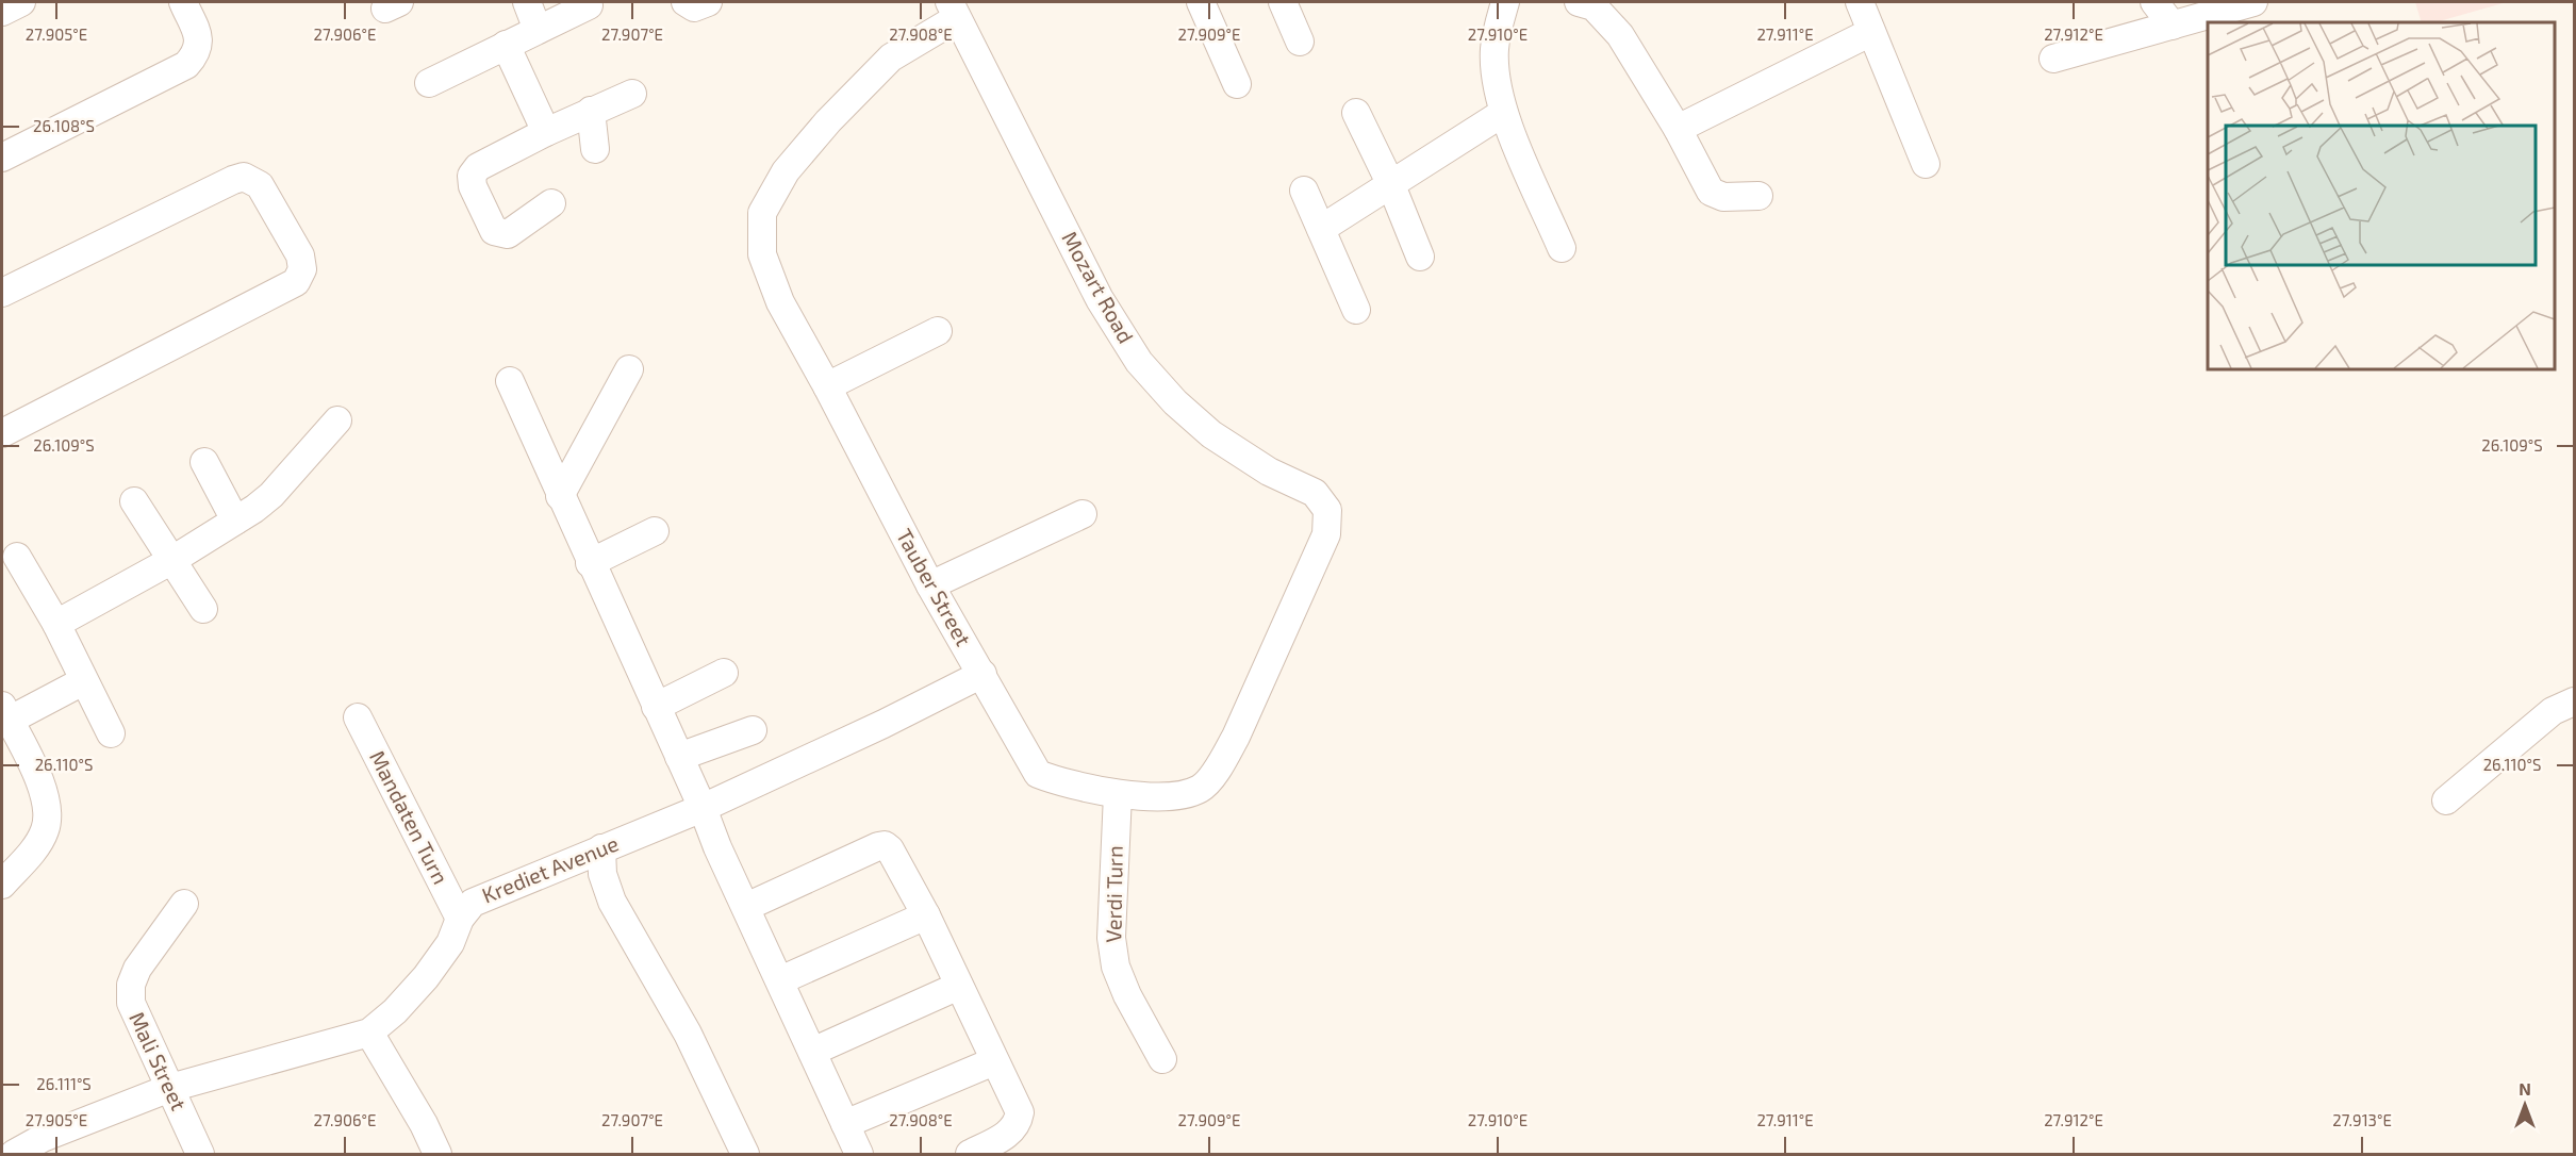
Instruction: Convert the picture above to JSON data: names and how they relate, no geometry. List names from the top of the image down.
{
  "streets": {
    "street": [
      "Mozart Road",
      "Tauber Street",
      "Mandaten Turn",
      "Krediet Avenue",
      "Verdi Turn",
      "Mali Street"
    ]
  },
  "crossings": [
    ["Mozart Road", "Tauber Street"],
    ["Tauber Street", "Krediet Avenue"],
    ["Tauber Street", "Verdi Turn"],
    ["Mandaten Turn", "Krediet Avenue"],
    ["Krediet Avenue", "Mali Street"]
  ],
  "north": "top",
  "coordinates": [
    "27.905°E",
    "27.906°E",
    "27.907°E",
    "27.908°E",
    "27.909°E",
    "27.910°E",
    "27.911°E",
    "27.912°E",
    "26.108°S",
    "26.109°S",
    "26.110°S",
    "26.111°S",
    "27.913°E"
  ]
}
